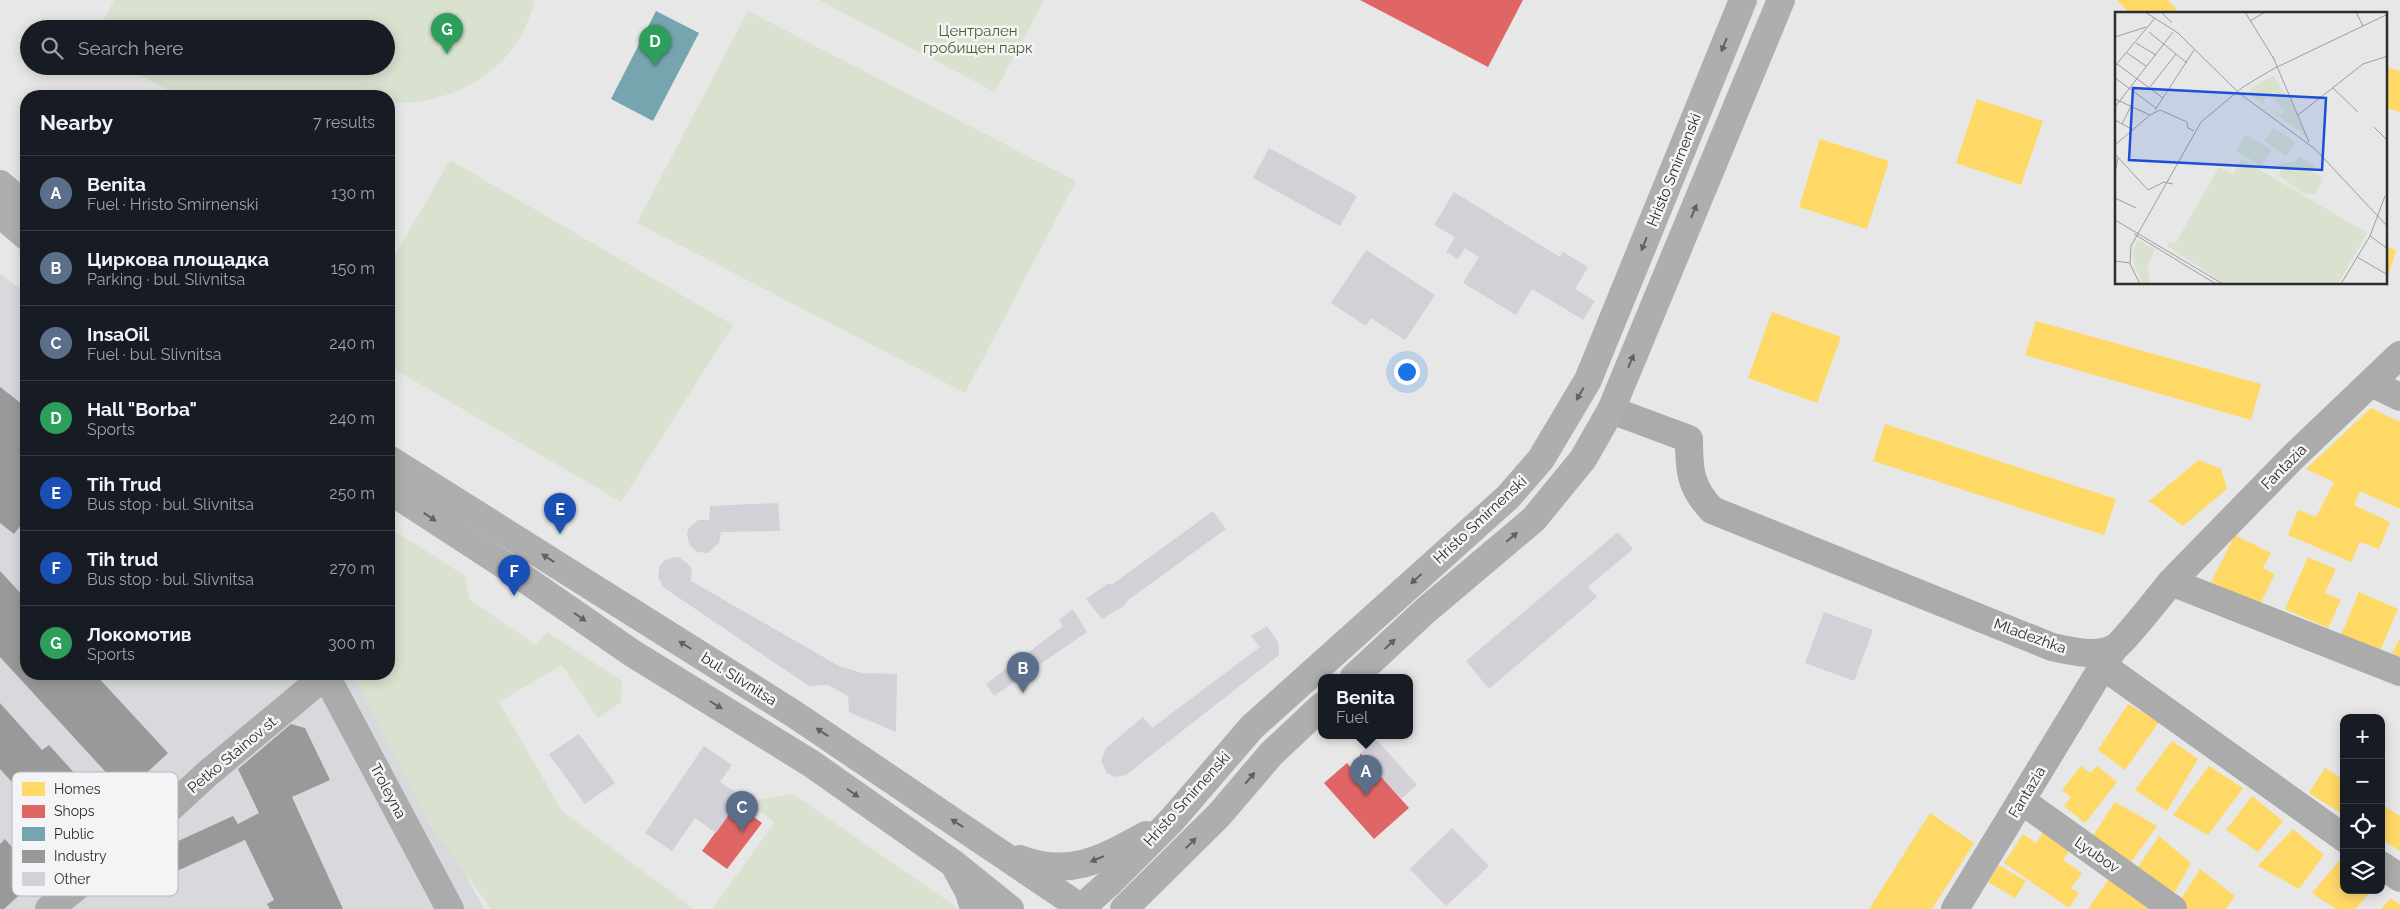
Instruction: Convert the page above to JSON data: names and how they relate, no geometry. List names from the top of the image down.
{
  "streets": {
    "main road": ["Hristo Smirnenski", "bul. Slivnitsa"],
    "street": [
      "Fantazia",
      "Mladezhka",
      "Petko Stainov st.",
      "Troleyna",
      "Lyubov"
    ]
  },
  "crossings": [
    ["Hristo Smirnenski", "Mladezhka"],
    ["Hristo Smirnenski", "bul. Slivnitsa"],
    ["Fantazia", "Mladezhka"],
    ["Fantazia", "Lyubov"]
  ],
  "parks": ["Централен гробищен парк"],
  "legend": [
    "Homes",
    "Shops",
    "Public",
    "Industry",
    "Other"
  ],
  "page": {
    "pins": [
      "G",
      "D",
      "E",
      "F",
      "B",
      "A",
      "C"
    ],
    "search": "Search here",
    "heading": ["Nearby", "7 results"],
    "list": [
      {
        "mark": "A",
        "name": "Benita",
        "note": "Fuel · Hristo Smirnenski",
        "value": "130 m"
      },
      {
        "mark": "B",
        "name": "Циркова площадка",
        "note": "Parking · bul. Slivnitsa",
        "value": "150 m"
      },
      {
        "mark": "C",
        "name": "InsaOil",
        "note": "Fuel · bul. Slivnitsa",
        "value": "240 m"
      },
      {
        "mark": "D",
        "name": "Hall \"Borba\"",
        "note": "Sports",
        "value": "240 m"
      },
      {
        "mark": "E",
        "name": "Tih Trud",
        "note": "Bus stop · bul. Slivnitsa",
        "value": "250 m"
      },
      {
        "mark": "F",
        "name": "Tih trud",
        "note": "Bus stop · bul. Slivnitsa",
        "value": "270 m"
      },
      {
        "mark": "G",
        "name": "Локомотив",
        "note": "Sports",
        "value": "300 m"
      }
    ],
    "popup": ["Benita", "Fuel"],
    "map_buttons": ["+", "−"]
  }
}
